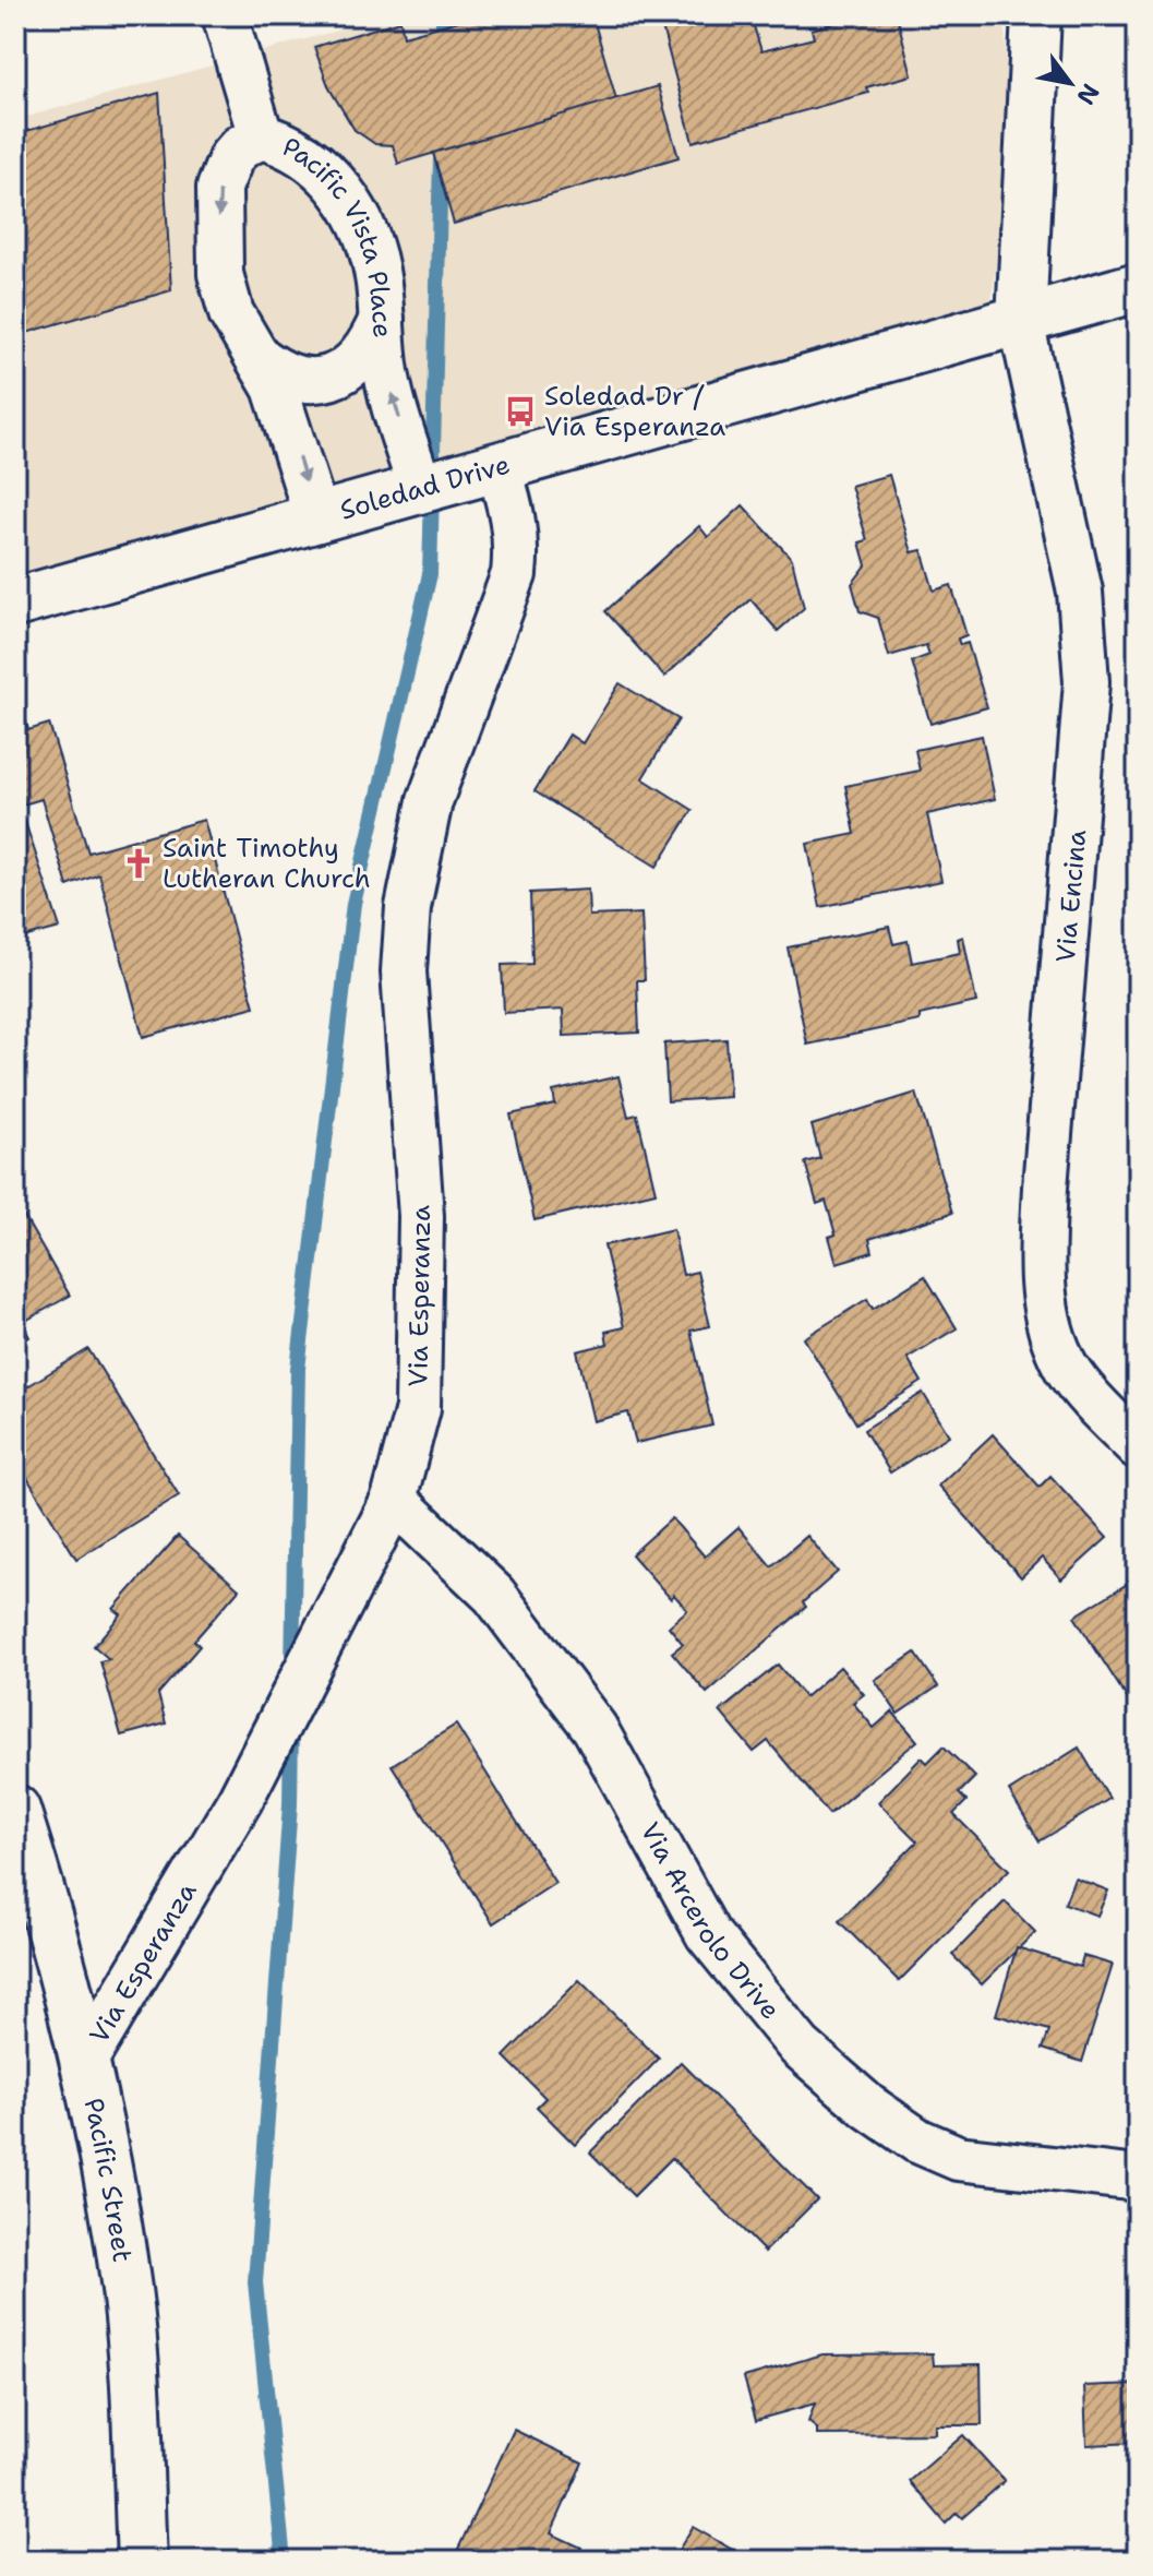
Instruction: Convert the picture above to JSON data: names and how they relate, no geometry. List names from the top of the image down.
{
  "streets": {
    "street": [
      "Pacific Vista Place",
      "Soledad Drive",
      "Via Encina",
      "Via Esperanza",
      "Via Arcerolo Drive",
      "Pacific Street"
    ]
  },
  "crossings": [
    ["Pacific Vista Place", "Soledad Drive"],
    ["Soledad Drive", "Via Encina"],
    ["Soledad Drive", "Via Esperanza"],
    ["Via Esperanza", "Via Arcerolo Drive"],
    ["Via Esperanza", "Pacific Street"]
  ],
  "places": {
    "bus stop": ["Soledad Dr / Via Esperanza"],
    "church": ["Saint Timothy Lutheran Church"]
  },
  "north": "bottom right"
}
